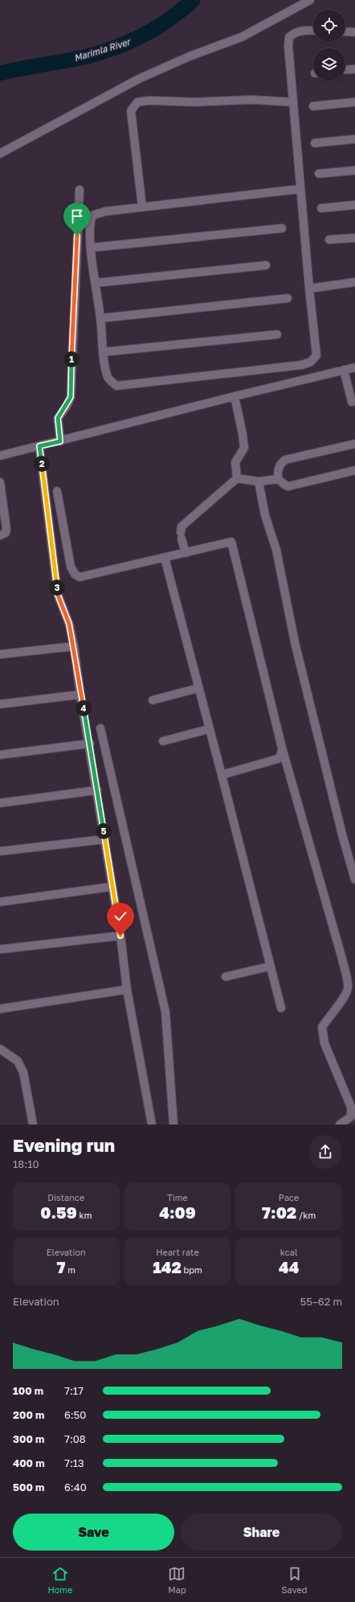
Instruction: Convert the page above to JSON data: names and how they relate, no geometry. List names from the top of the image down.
{
  "water": ["Marimla River"],
  "page": {
    "pins": [
      "1",
      "2",
      "3",
      "4",
      "5"
    ],
    "heading": ["Evening run", "18:10"],
    "stats": [
      ["Distance", "0.59 km"],
      ["Time", "4:09"],
      ["Pace", "7:02 /km"],
      ["Elevation", "7 m"],
      ["Heart rate", "142 bpm"],
      ["kcal", "44"]
    ],
    "chart": ["Elevation", "55–62 m"],
    "list": [
      {
        "name": "100 m",
        "note": "7:17"
      },
      {
        "name": "200 m",
        "note": "6:50"
      },
      {
        "name": "300 m",
        "note": "7:08"
      },
      {
        "name": "400 m",
        "note": "7:13"
      },
      {
        "name": "500 m",
        "note": "6:40"
      }
    ],
    "buttons": ["Save", "Share"],
    "tabs": ["Home", "Map", "Saved"]
  }
}
